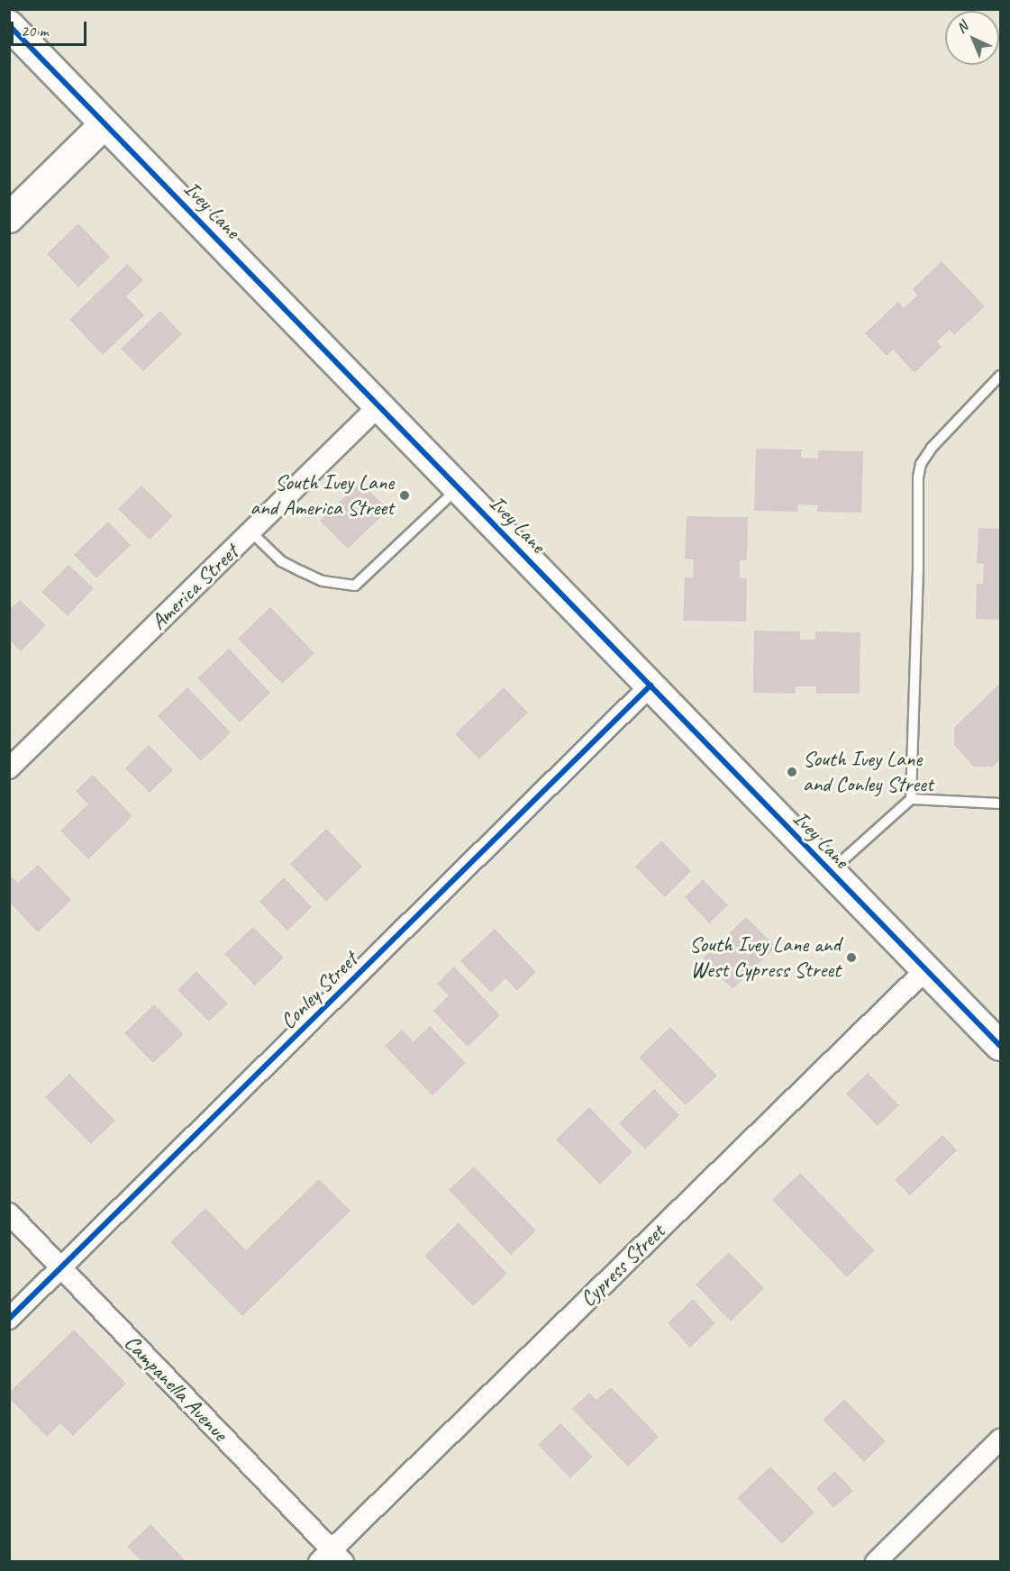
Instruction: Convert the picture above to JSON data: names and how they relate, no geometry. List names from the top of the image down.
{
  "streets": {
    "street": [
      "Ivey Lane",
      "America Street",
      "Conley Street",
      "Cypress Street",
      "Campanella Avenue"
    ]
  },
  "crossings": [
    ["Ivey Lane", "America Street"],
    ["Ivey Lane", "Conley Street"],
    ["Ivey Lane", "Cypress Street"],
    ["Conley Street", "Campanella Avenue"],
    ["Cypress Street", "Campanella Avenue"]
  ],
  "places": ["South Ivey Lane and America Street", "South Ivey Lane and Conley Street", "South Ivey Lane and West Cypress Street"],
  "scale_bar": "20 m",
  "north": "top left"
}
